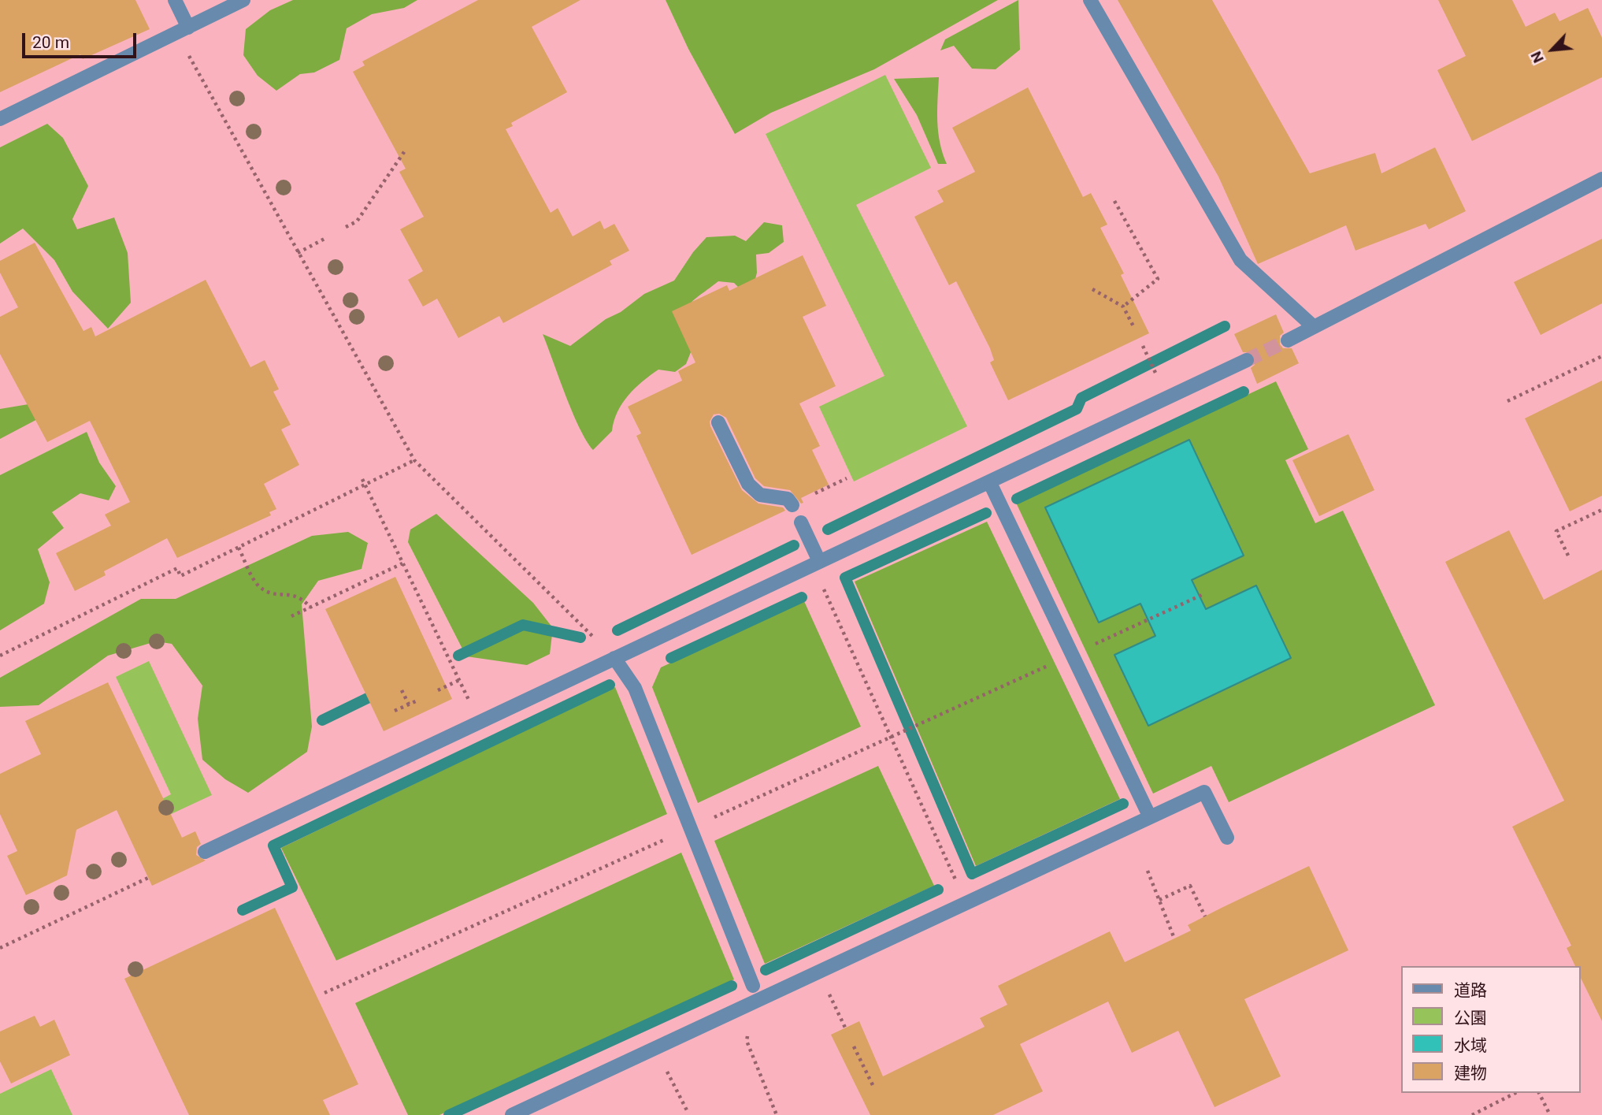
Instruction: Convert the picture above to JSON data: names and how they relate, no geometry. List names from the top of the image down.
{
  "legend": [
    "道路",
    "公園",
    "水域",
    "建物"
  ],
  "scale_bar": "20 m",
  "north": "bottom left"
}
